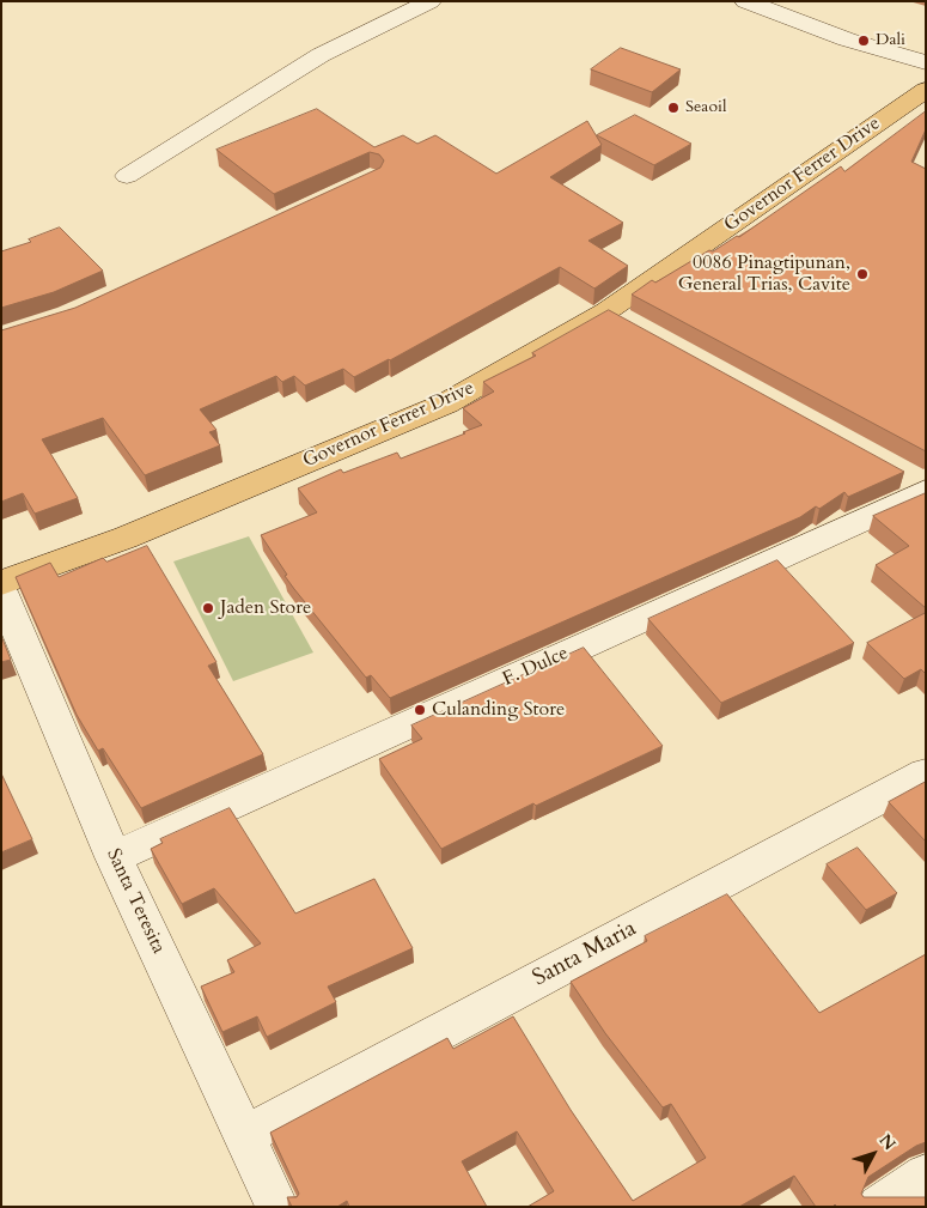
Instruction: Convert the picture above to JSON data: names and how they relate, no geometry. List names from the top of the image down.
{
  "streets": {
    "main road": ["Governor Ferrer Drive"],
    "street": ["F. Dulce", "Santa Teresita", "Santa Maria"]
  },
  "crossings": [
    ["F. Dulce", "Santa Teresita"],
    ["Santa Teresita", "Santa Maria"]
  ],
  "places": [
    "Dali",
    "Seaoil",
    "0086 Pinagtipunan, General Trias, Cavite",
    "Jaden Store",
    "Culanding Store"
  ],
  "north": "top right"
}
